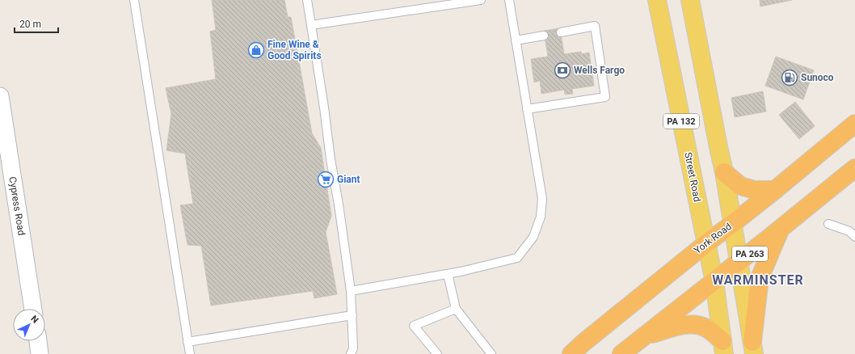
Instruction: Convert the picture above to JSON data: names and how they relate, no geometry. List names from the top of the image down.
{
  "streets": {
    "highway": ["York Road", "PA 263"],
    "main road": ["PA 132", "Street Road"],
    "street": ["Cypress Road"]
  },
  "crossings": [
    ["PA 132", "York Road"],
    ["PA 132", "PA 263"],
    ["Street Road", "York Road"],
    ["Street Road", "PA 263"]
  ],
  "districts": ["WARMINSTER"],
  "places": {
    "shop": ["Fine Wine & Good Spirits"],
    "bank": ["Wells Fargo"],
    "fuel station": ["Sunoco"],
    "supermarket": ["Giant"]
  },
  "scale_bar": "20 m",
  "north": "top right"
}
